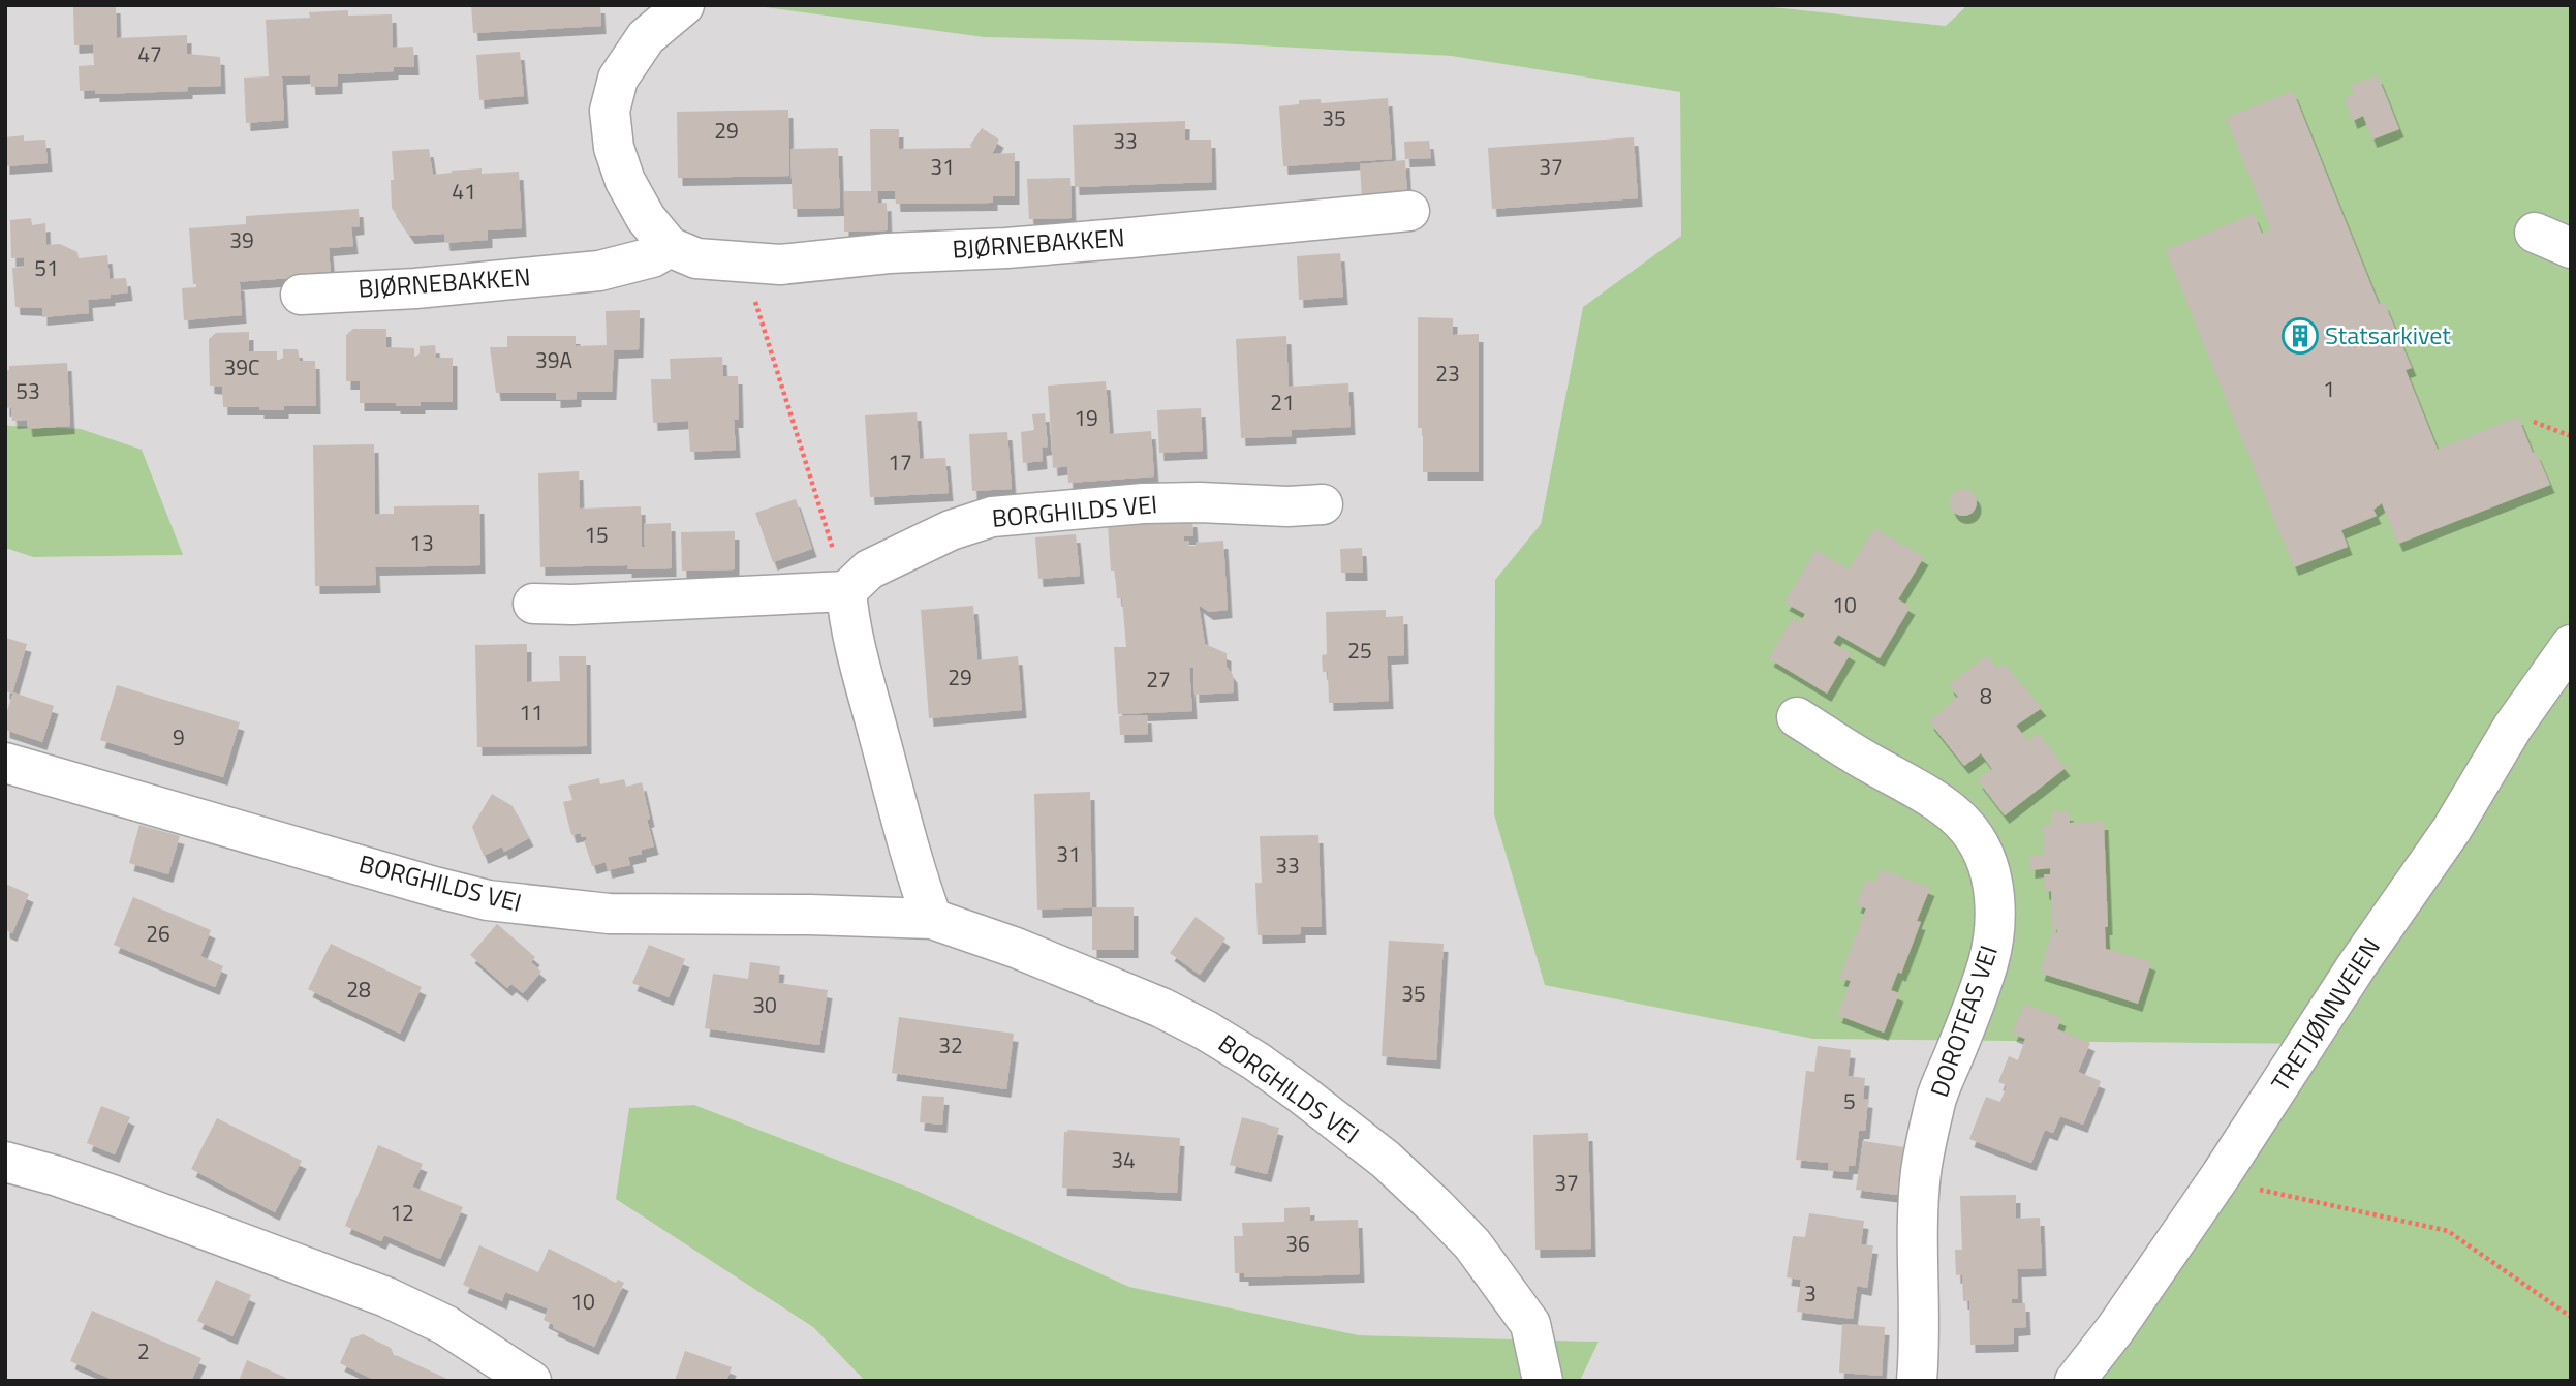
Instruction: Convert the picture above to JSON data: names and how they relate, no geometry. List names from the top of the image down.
{
  "streets": {
    "street": [
      "BJØRNEBAKKEN",
      "BORGHILDS VEI",
      "TRETJØNNVEIEN",
      "DOROTEAS VEI"
    ]
  },
  "places": {
    "building": ["Statsarkivet"]
  },
  "house_numbers": [
    "47",
    "35",
    "29",
    "33",
    "31",
    "37",
    "41",
    "39",
    "51",
    "39A",
    "39C",
    "23",
    "1",
    "53",
    "21",
    "19",
    "17",
    "15",
    "13",
    "10",
    "25",
    "29",
    "27",
    "8",
    "11",
    "9",
    "31",
    "33",
    "26",
    "28",
    "35",
    "30",
    "32",
    "5",
    "34",
    "37",
    "12",
    "36",
    "3",
    "10",
    "2"
  ]
}
